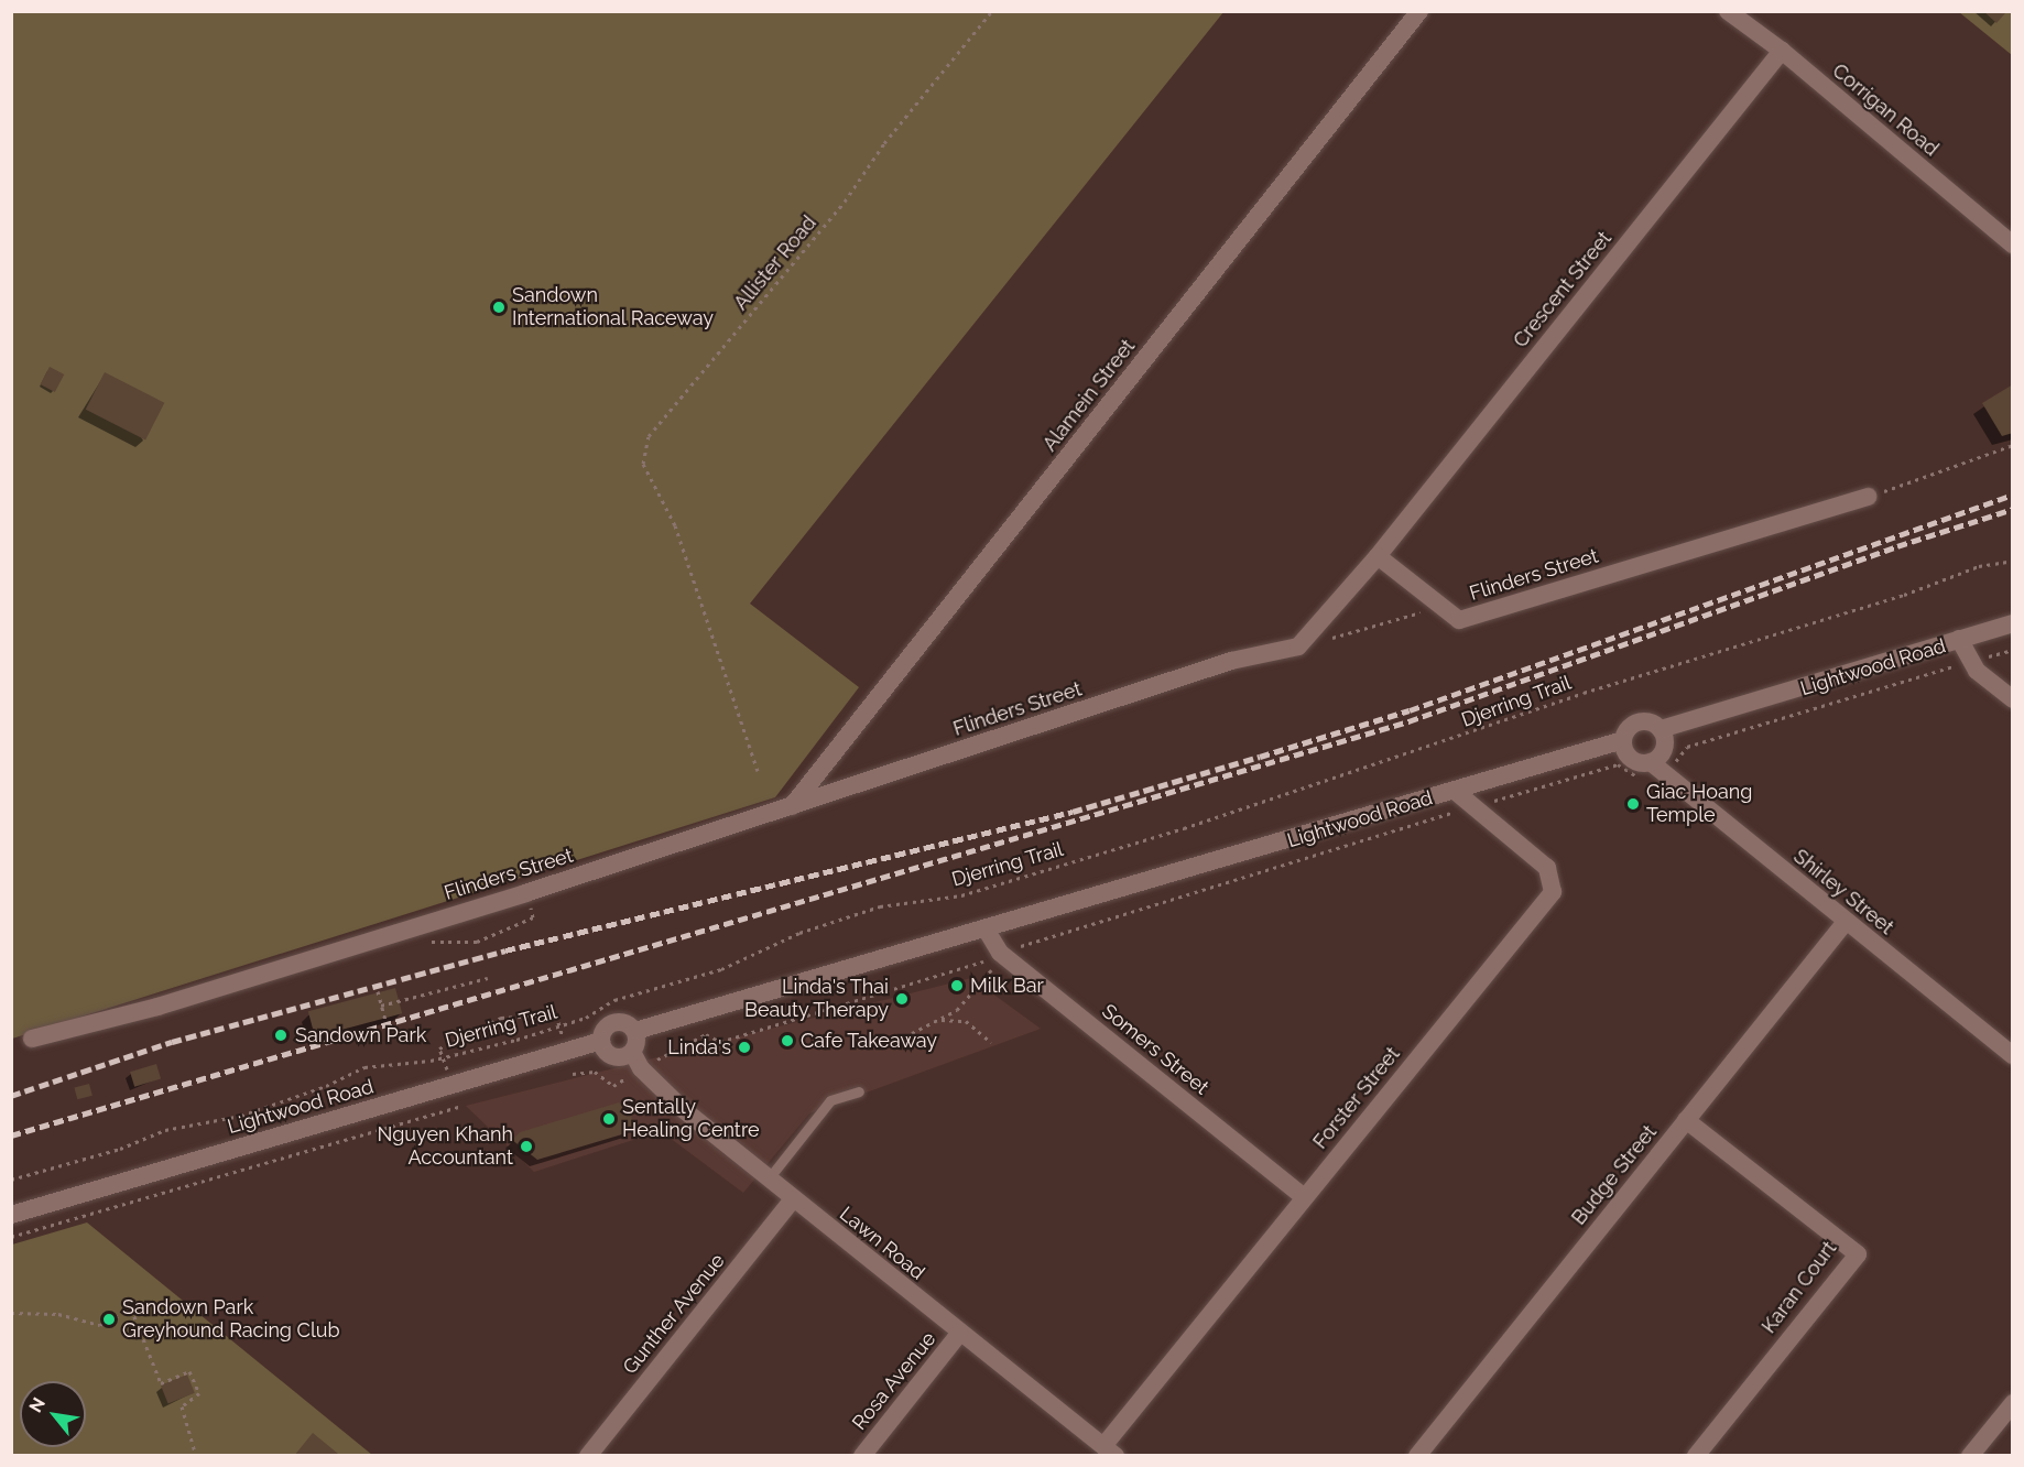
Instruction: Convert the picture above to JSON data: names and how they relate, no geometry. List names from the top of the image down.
{
  "streets": {
    "street": [
      "Corrigan Road",
      "Crescent Street",
      "Alamein Street",
      "Flinders Street",
      "Lightwood Road",
      "Shirley Street",
      "Somers Street",
      "Forster Street",
      "Budge Street",
      "Lawn Road",
      "Karan Court",
      "Gunther Avenue",
      "Rosa Avenue"
    ],
    "path": ["Allister Road", "Djerring Trail"]
  },
  "crossings": [
    ["Corrigan Road", "Crescent Street"],
    ["Crescent Street", "Flinders Street"],
    ["Alamein Street", "Flinders Street"],
    ["Lightwood Road", "Shirley Street"],
    ["Lightwood Road", "Somers Street"],
    ["Lightwood Road", "Forster Street"],
    ["Lightwood Road", "Lawn Road"],
    ["Shirley Street", "Budge Street"],
    ["Somers Street", "Forster Street"],
    ["Forster Street", "Lawn Road"],
    ["Budge Street", "Karan Court"],
    ["Lawn Road", "Gunther Avenue"],
    ["Lawn Road", "Rosa Avenue"]
  ],
  "places": [
    "Sandown International Raceway",
    "Giac Hoang Temple",
    "Milk Bar",
    "Linda's Thai Beauty Therapy",
    "Sandown Park",
    "Cafe Takeaway",
    "Linda's",
    "Sentally Healing Centre",
    "Nguyen Khanh Accountant",
    "Sandown Park Greyhound Racing Club"
  ],
  "north": "top left"
}
